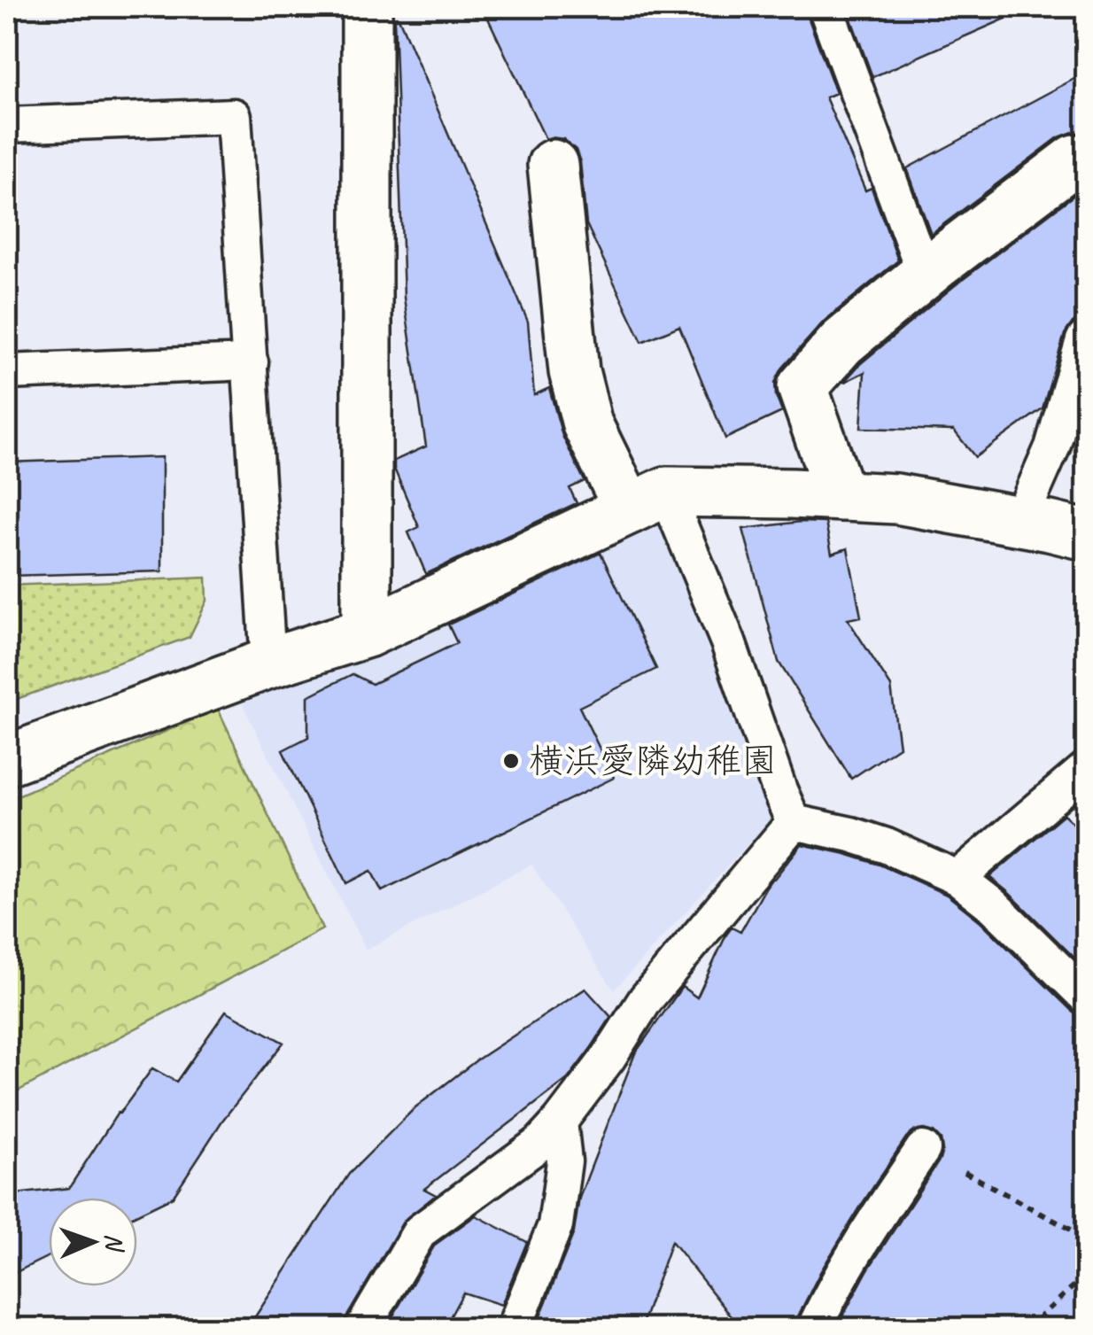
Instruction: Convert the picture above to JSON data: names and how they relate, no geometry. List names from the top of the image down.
{
  "places": ["横浜愛隣幼稚園"],
  "north": "right"
}
